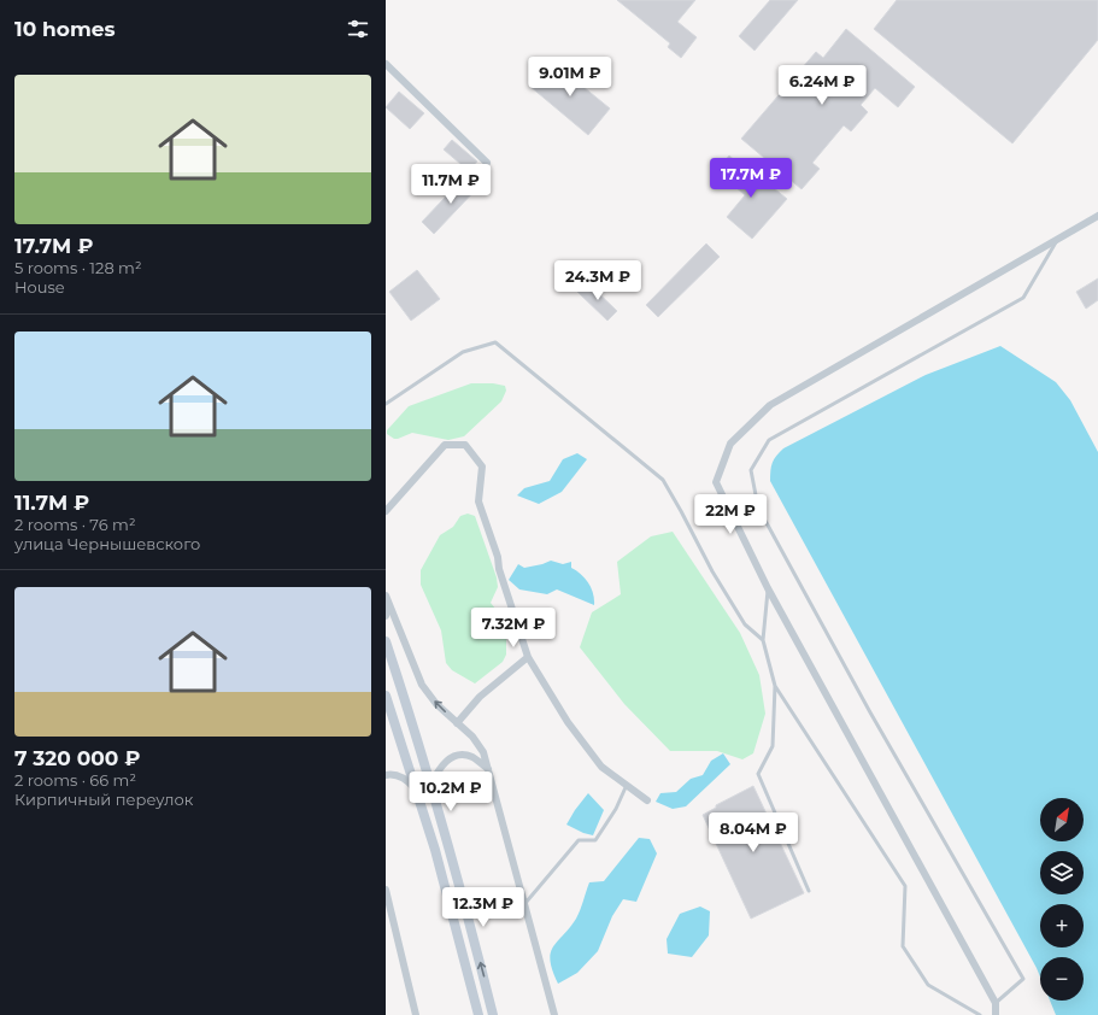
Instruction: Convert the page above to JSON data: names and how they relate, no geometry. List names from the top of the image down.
{
  "north": "top right",
  "page": {
    "heading": "10 homes",
    "price": [
      "9.01M ₽",
      "6.24M ₽",
      "17.7M ₽",
      "11.7M ₽",
      "24.3M ₽",
      "22M ₽",
      "7.32M ₽",
      "10.2M ₽",
      "8.04M ₽",
      "12.3M ₽"
    ],
    "list": [
      {
        "name": "17.7M ₽",
        "note": "5 rooms · 128 m² · House"
      },
      {
        "name": "11.7M ₽",
        "note": "2 rooms · 76 m² · улица Чернышевского"
      },
      {
        "name": "7 320 000 ₽",
        "note": "2 rooms · 66 m² · Кирпичный переулок"
      }
    ],
    "map_buttons": ["+", "−"]
  }
}
